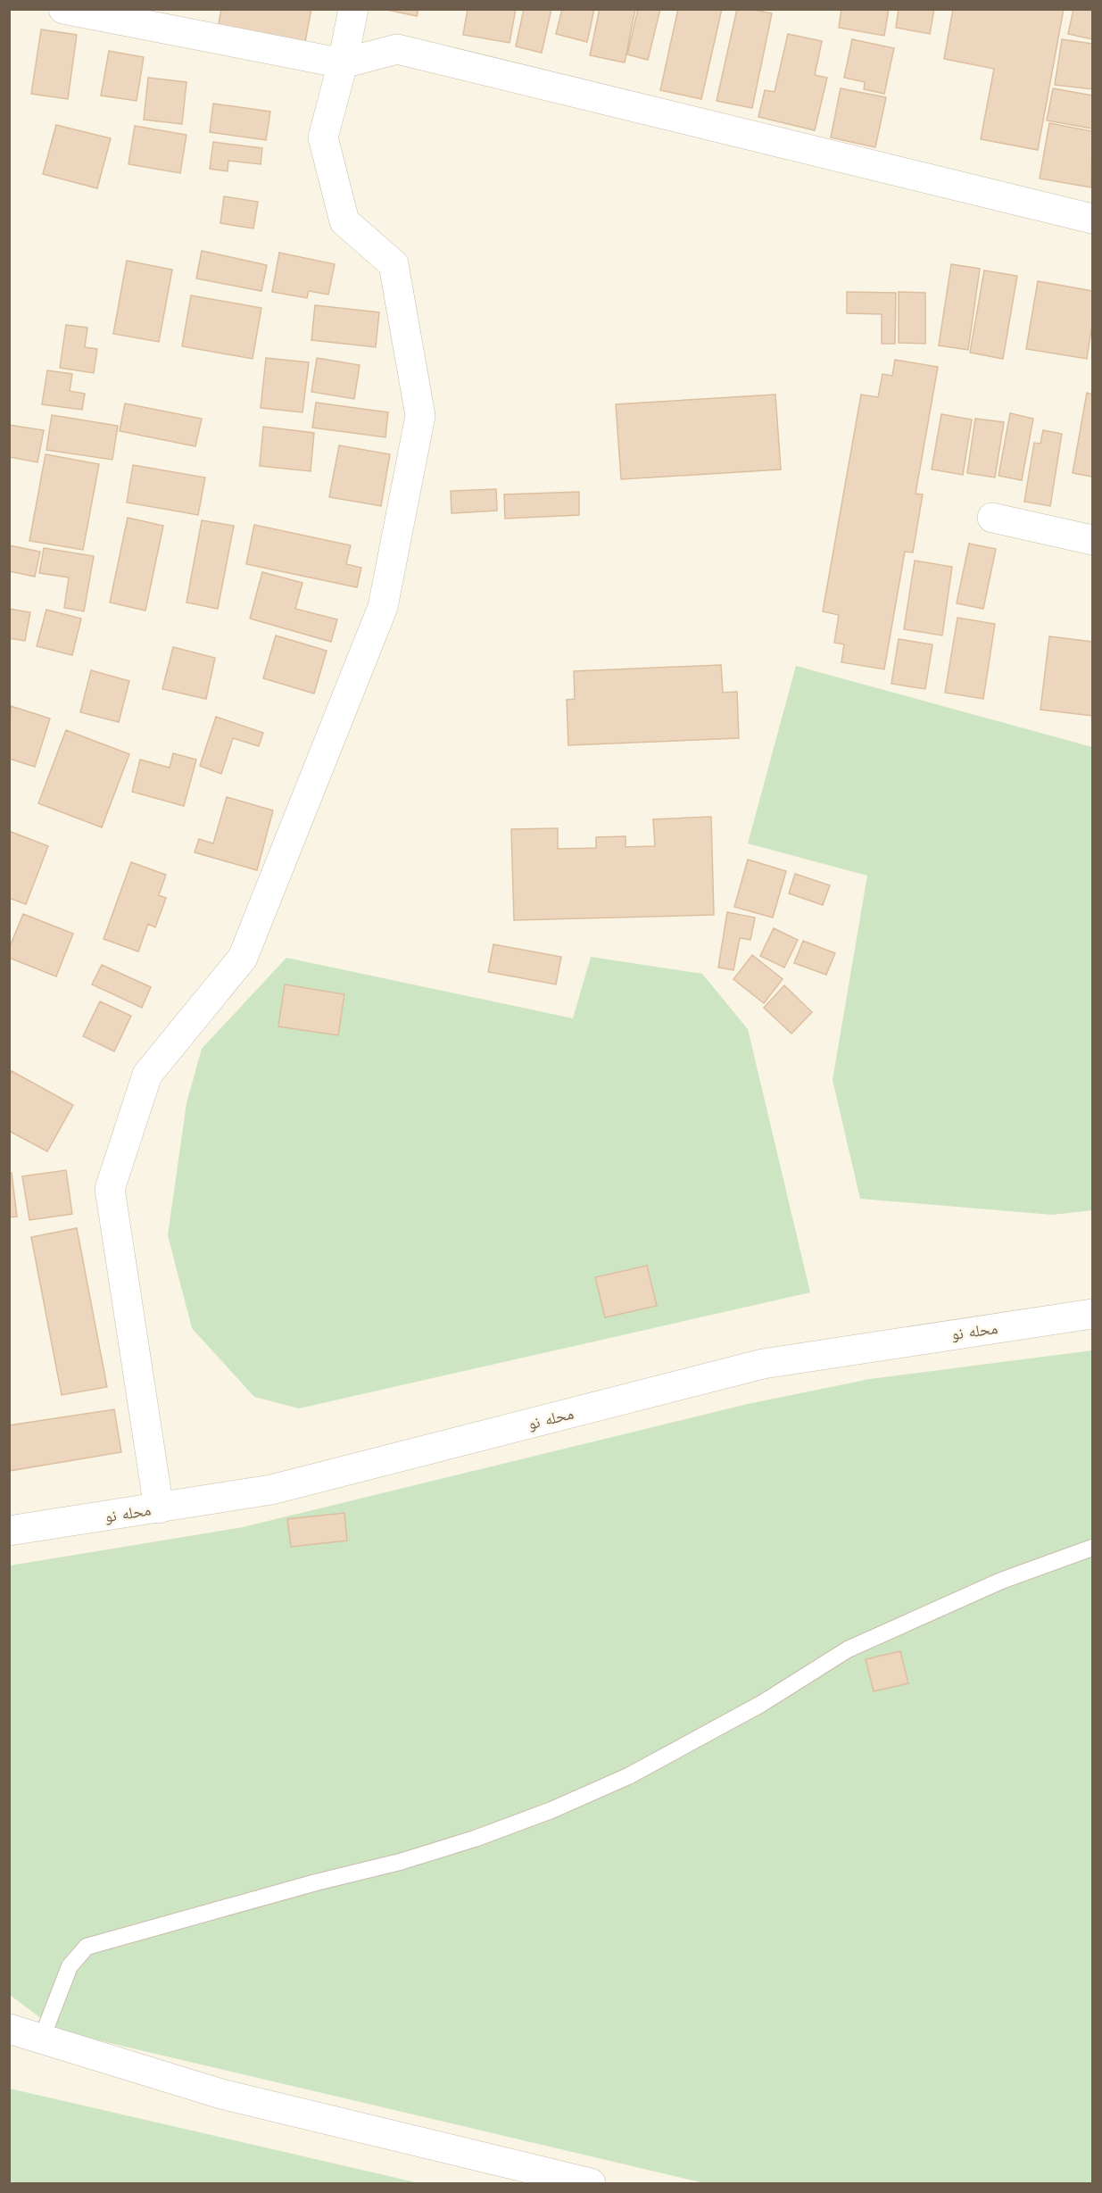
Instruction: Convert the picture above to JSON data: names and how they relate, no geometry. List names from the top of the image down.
{
  "streets": {
    "street": ["محله نو"]
  }
}
